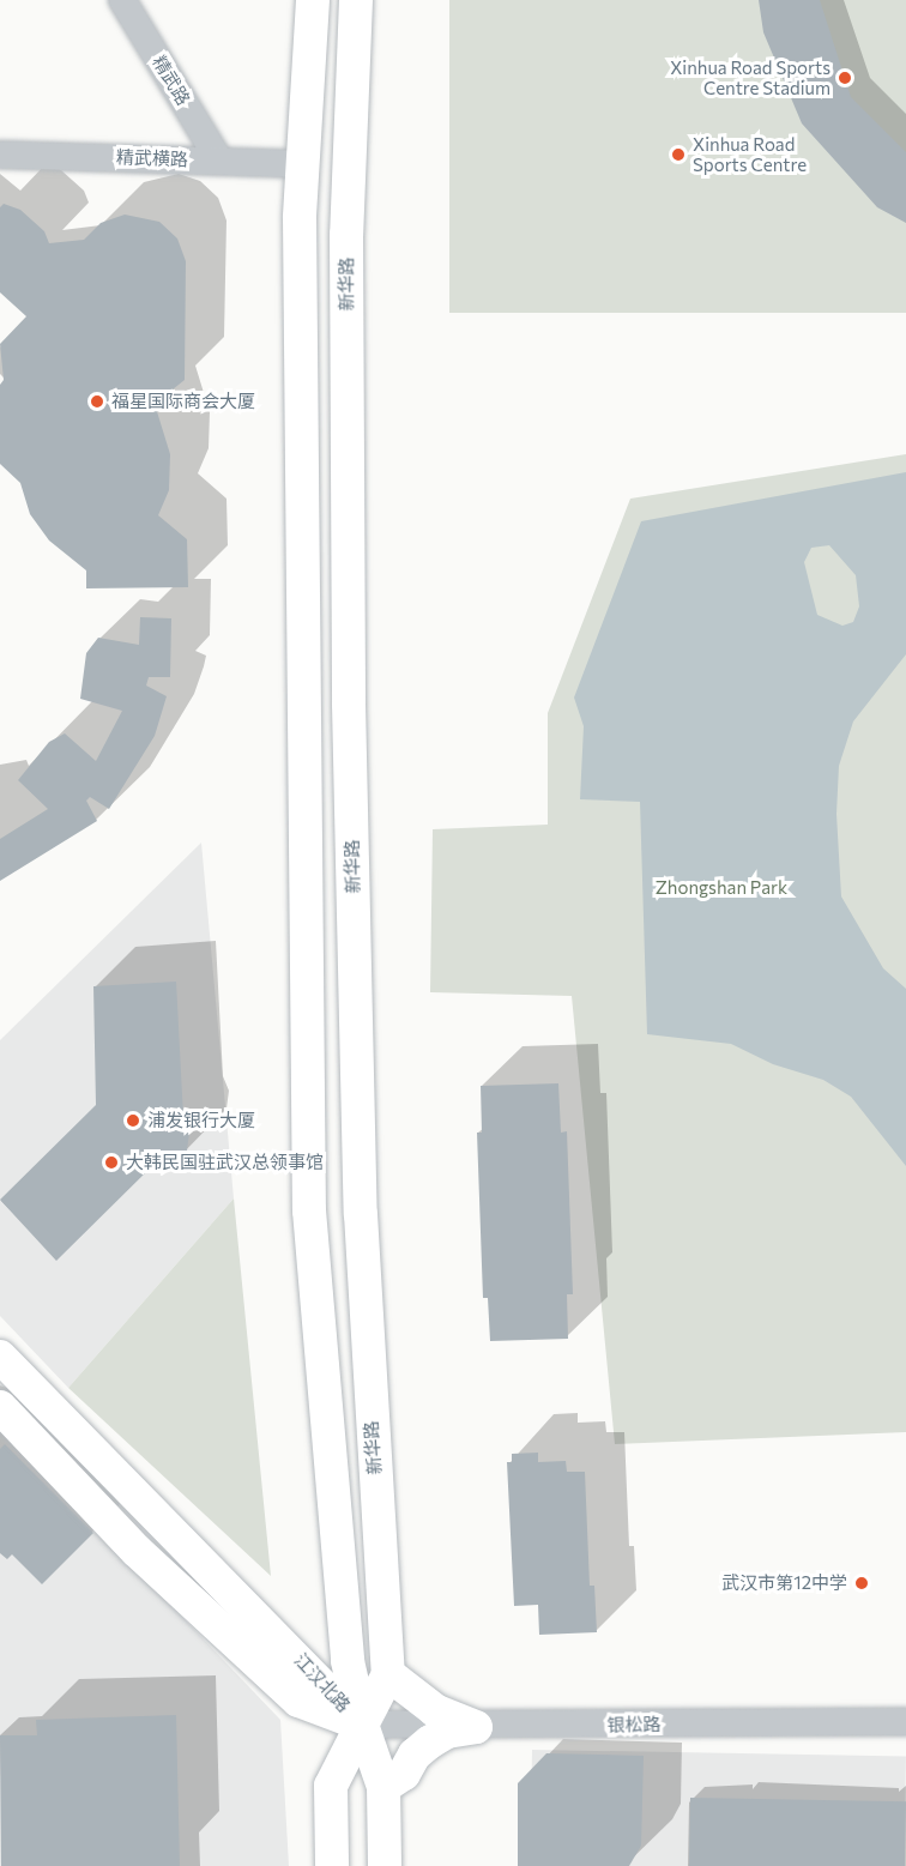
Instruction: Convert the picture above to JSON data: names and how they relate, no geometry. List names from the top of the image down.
{
  "streets": {
    "main road": ["新华路", "江汉北路"],
    "street": ["精武路", "精武横路", "银松路"]
  },
  "crossings": [
    ["精武路", "精武横路"],
    ["江汉北路", "银松路"]
  ],
  "parks": ["Zhongshan Park"],
  "places": [
    "Xinhua Road Sports Centre Stadium",
    "Xinhua Road Sports Centre",
    "福星国际商会大厦",
    "浦发银行大厦",
    "大韩民国驻武汉总领事馆",
    "武汉市第12中学"
  ]
}
